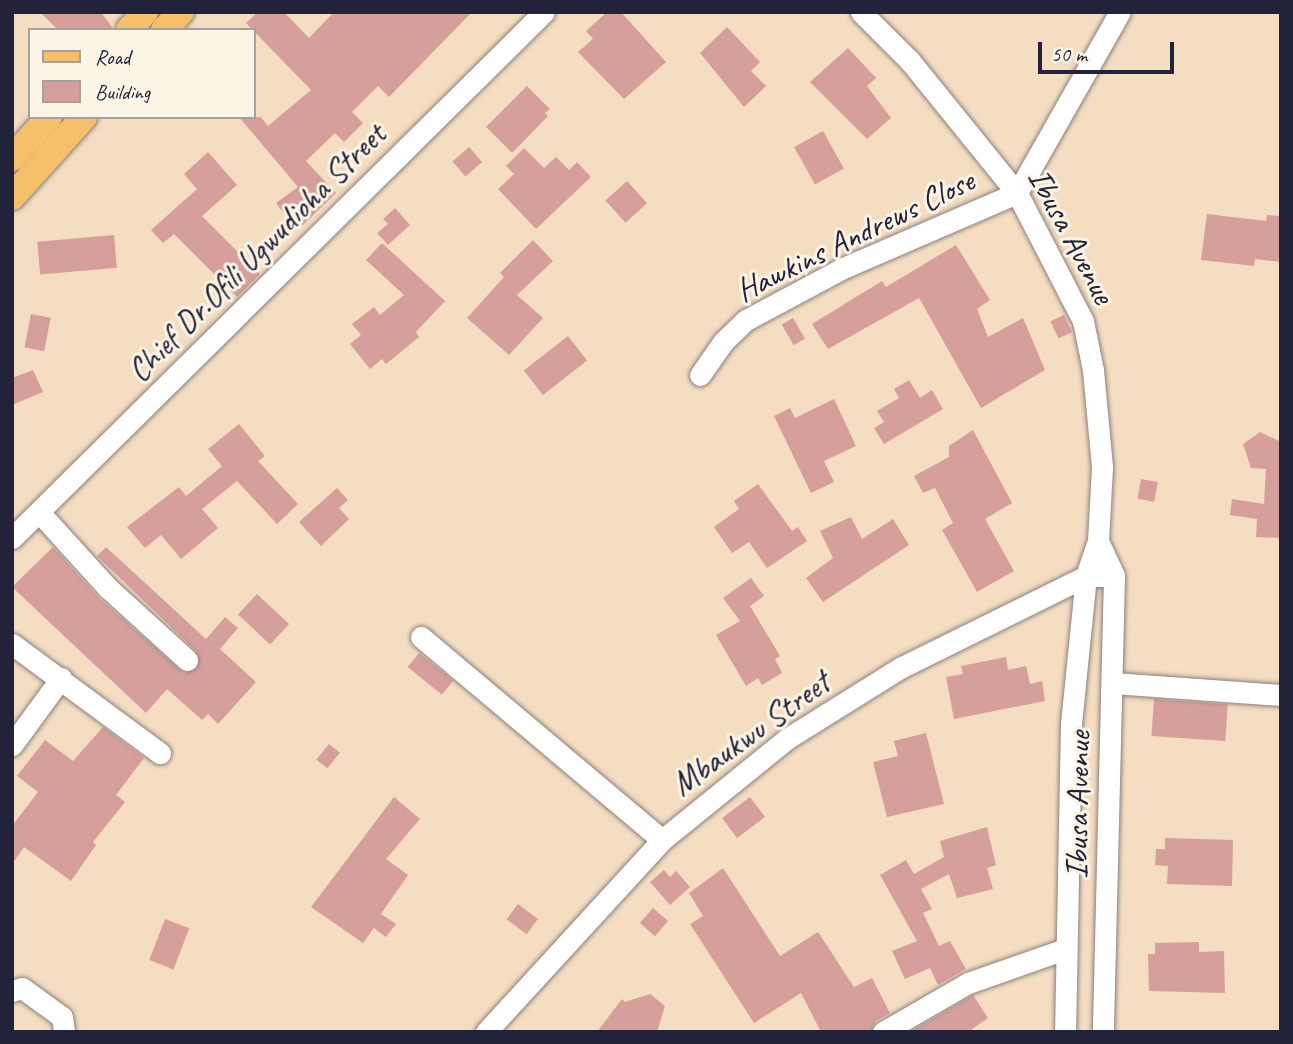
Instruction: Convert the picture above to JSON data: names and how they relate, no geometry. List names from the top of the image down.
{
  "streets": {
    "street": [
      "Hawkins Andrews Close",
      "Ibusa Avenue",
      "Chief Dr.Ofili Ugwudioha Street",
      "Mbaukwu Street"
    ]
  },
  "crossings": [
    ["Hawkins Andrews Close", "Ibusa Avenue"],
    ["Ibusa Avenue", "Mbaukwu Street"]
  ],
  "legend": ["Road", "Building"],
  "scale_bar": "50 m"
}
